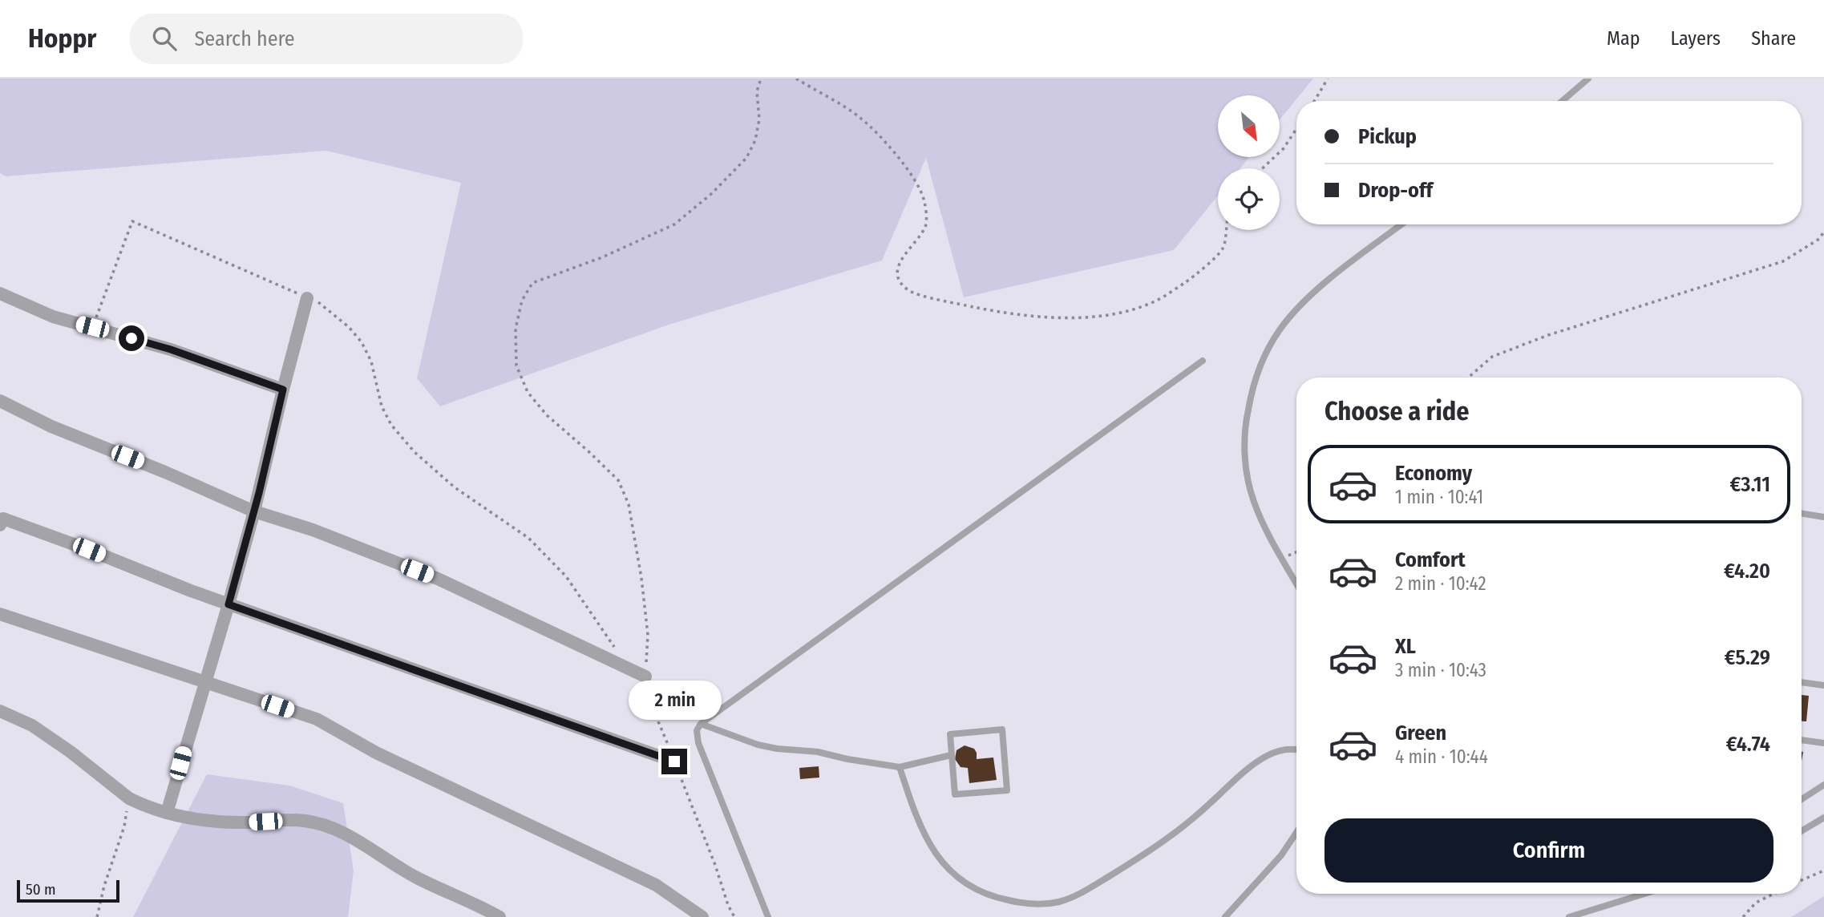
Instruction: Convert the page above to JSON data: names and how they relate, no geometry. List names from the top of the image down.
{
  "scale_bar": "50 m",
  "north": "bottom right",
  "page": {
    "header": "Hoppr",
    "search": "Search here",
    "nav": ["Map", "Layers", "Share"],
    "banner": ["Pickup", "Drop-off"],
    "heading": "Choose a ride",
    "list": [
      {
        "name": "Economy",
        "note": "1 min · 10:41",
        "value": "€3.11"
      },
      {
        "name": "Comfort",
        "note": "2 min · 10:42",
        "value": "€4.20"
      },
      {
        "name": "XL",
        "note": "3 min · 10:43",
        "value": "€5.29"
      },
      {
        "name": "Green",
        "note": "4 min · 10:44",
        "value": "€4.74"
      }
    ],
    "bubble": "2 min",
    "buttons": "Confirm",
    "scale": "50 m"
  }
}
